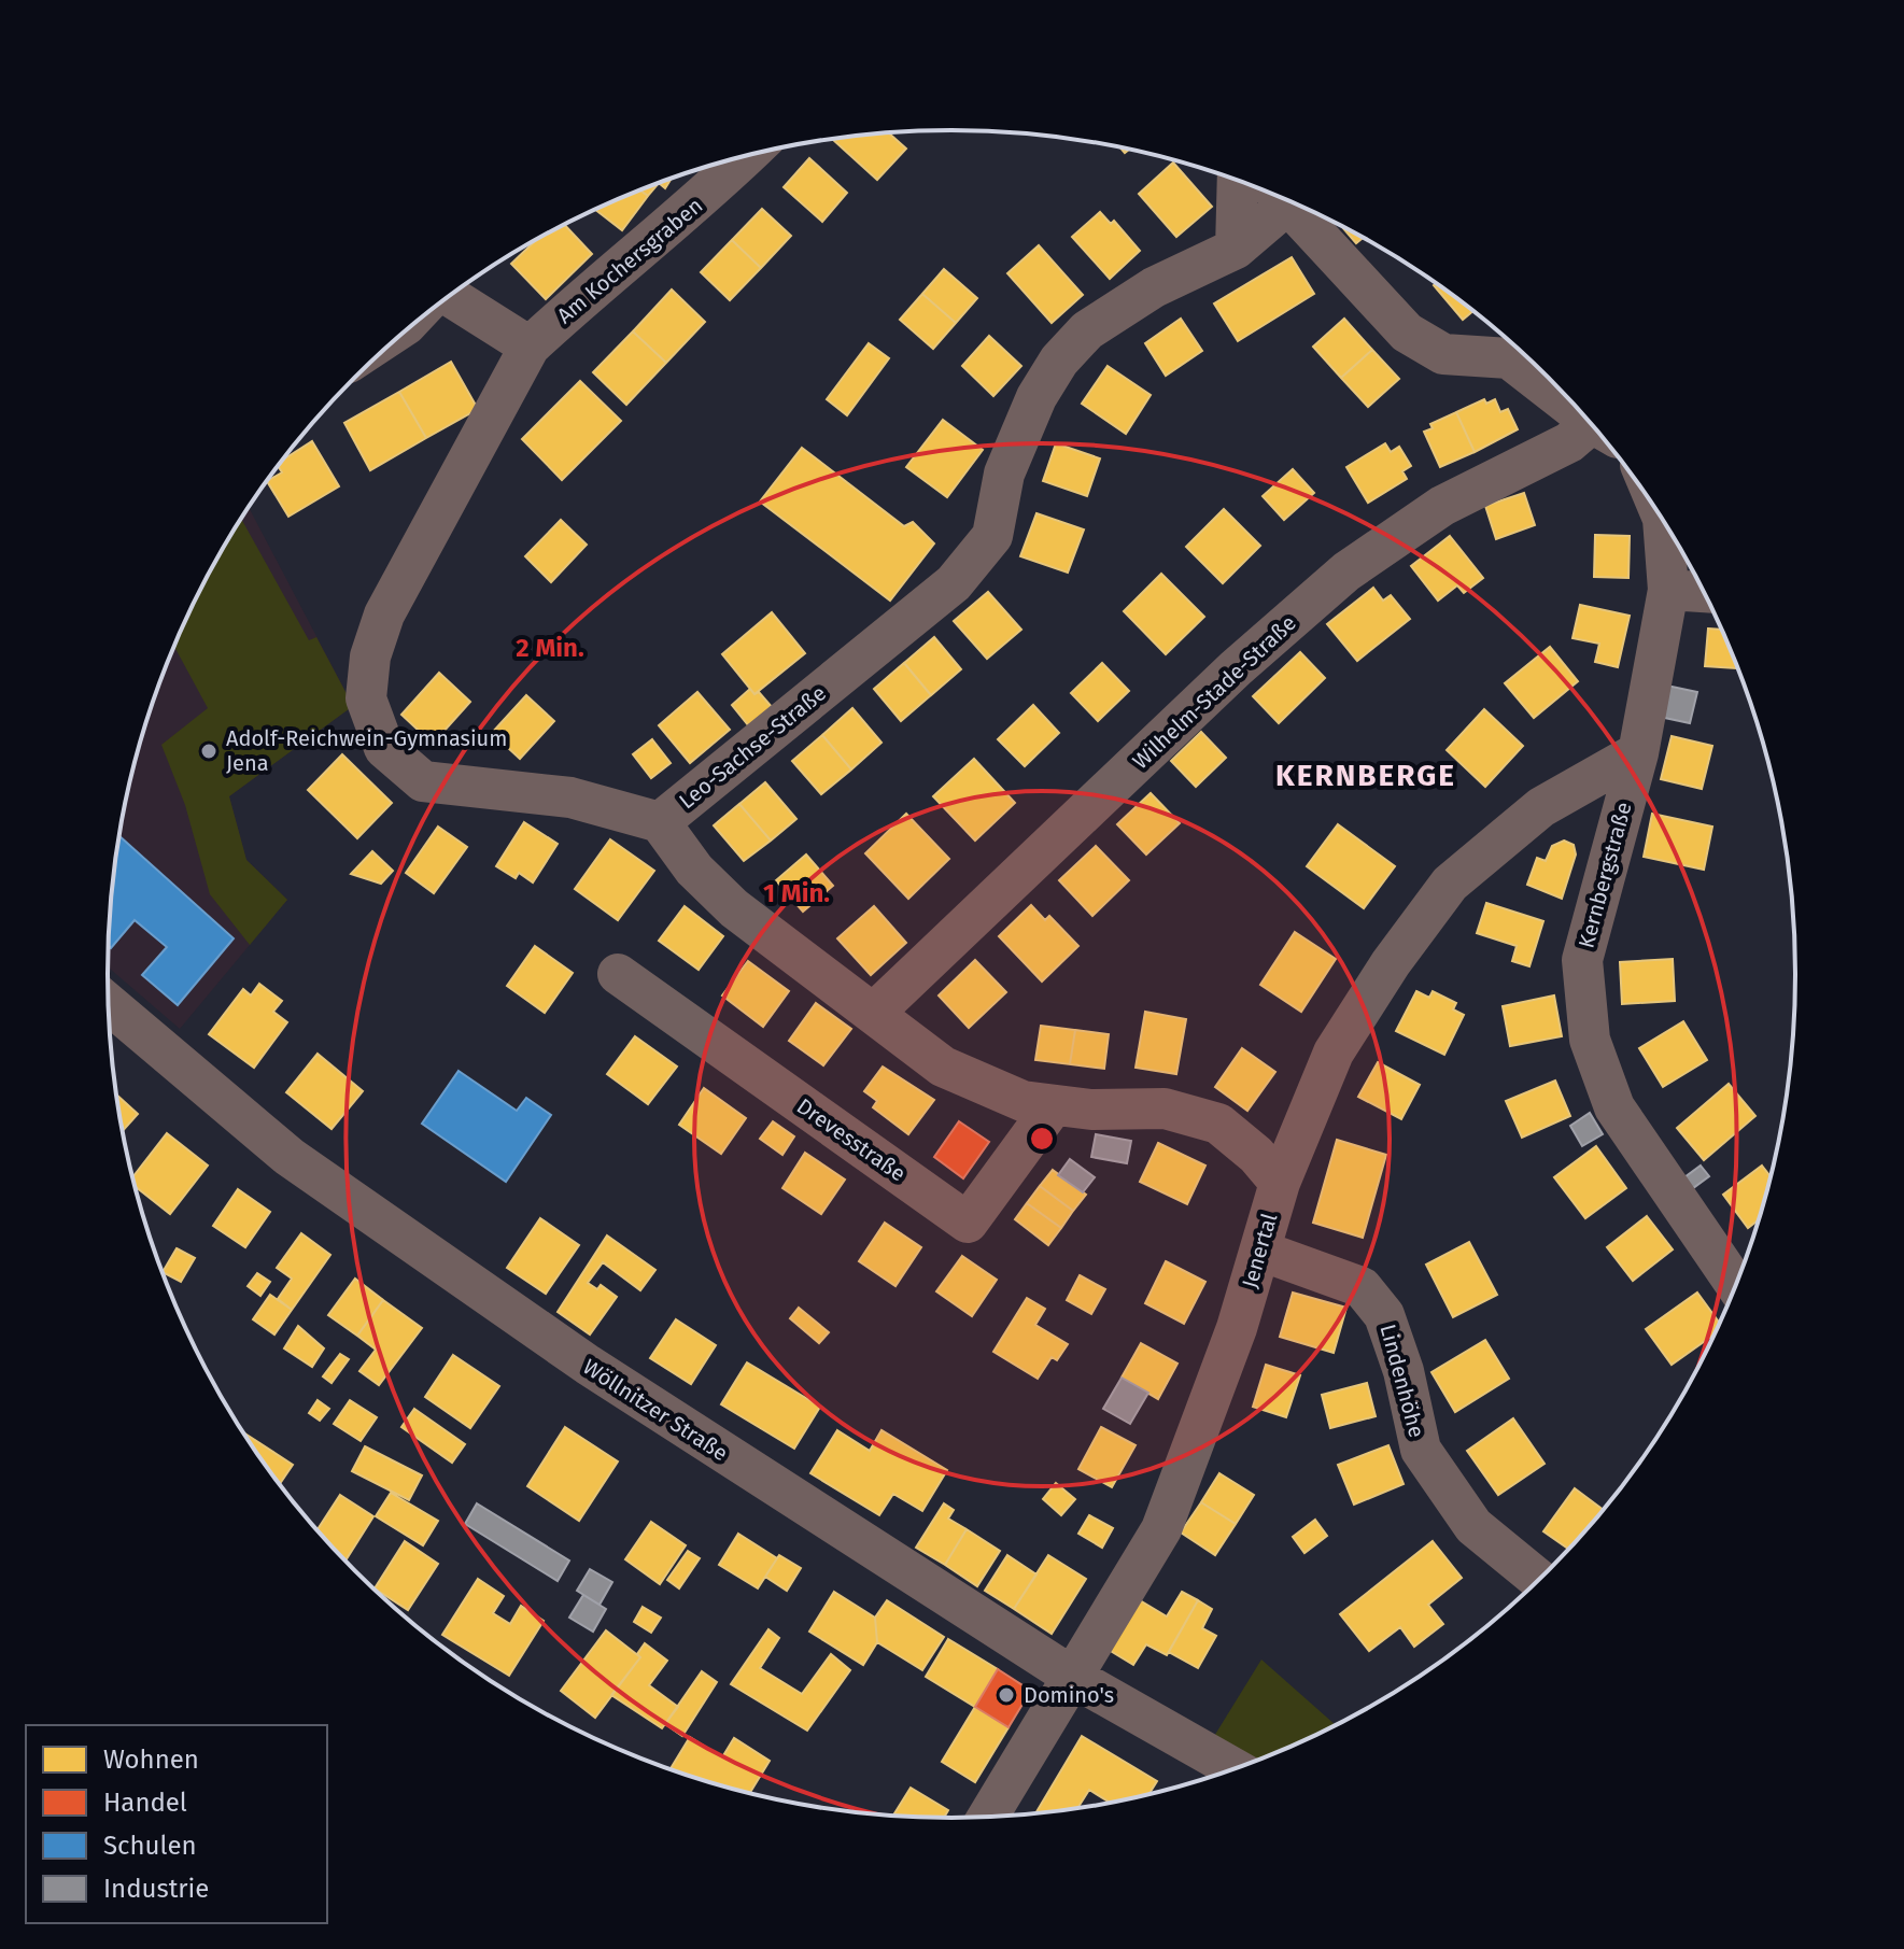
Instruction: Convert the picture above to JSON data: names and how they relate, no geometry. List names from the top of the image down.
{
  "streets": {
    "street": [
      "Am Kochersgraben",
      "Wilhelm-Stade-Straße",
      "Leo-Sachse-Straße",
      "Kernbergstraße",
      "Drevesstraße",
      "Jenertal",
      "Lindenhöhe",
      "Wöllnitzer Straße"
    ]
  },
  "crossings": [
    ["Am Kochersgraben", "Leo-Sachse-Straße"],
    ["Kernbergstraße", "Jenertal"],
    ["Jenertal", "Lindenhöhe"],
    ["Jenertal", "Wöllnitzer Straße"]
  ],
  "districts": ["KERNBERGE"],
  "places": ["Adolf-Reichwein-Gymnasium Jena", "Domino's"],
  "legend": [
    "Wohnen",
    "Handel",
    "Schulen",
    "Industrie"
  ],
  "rings": ["2 Min.", "1 Min."]
}
